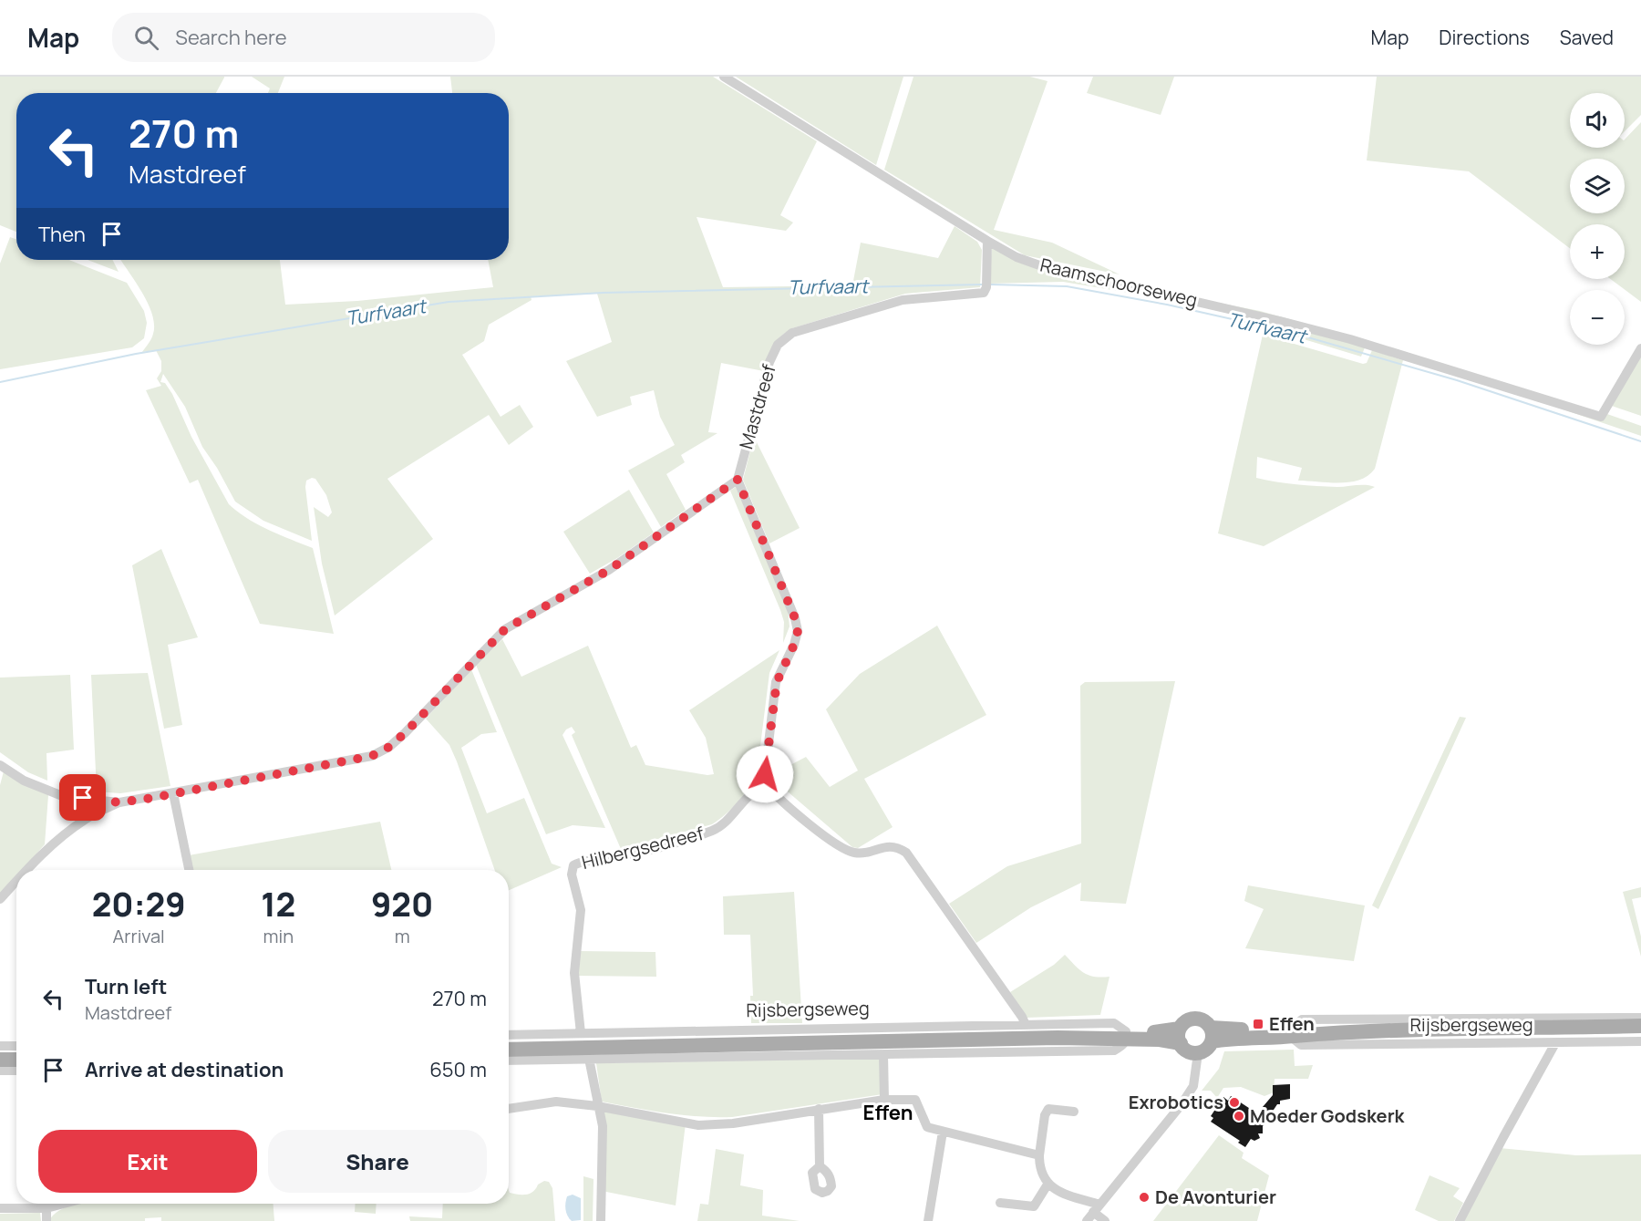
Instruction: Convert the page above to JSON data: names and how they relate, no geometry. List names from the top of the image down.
{
  "streets": {
    "main road": ["Rijsbergseweg"],
    "street": ["Raamschoorseweg", "Mastdreef", "Hilbergsedreef"]
  },
  "crossings": [
    ["Raamschoorseweg", "Mastdreef"],
    ["Hilbergsedreef", "Rijsbergseweg"]
  ],
  "districts": ["Effen"],
  "water": ["Turfvaart"],
  "places": {
    "transit": ["Effen"],
    "other": ["Exrobotics", "Moeder Godskerk", "De Avonturier"]
  },
  "page": {
    "header": "Map",
    "search": "Search here",
    "nav": ["Map", "Directions", "Saved"],
    "map_buttons": ["+", "−"],
    "turn": ["270 m", "Mastdreef"],
    "then": "Then",
    "eta": [
      "20:29",
      "Arrival",
      "12",
      "min",
      "920",
      "m"
    ],
    "list": [
      {
        "name": "Turn left",
        "note": "Mastdreef",
        "value": "270 m"
      },
      {
        "name": "Arrive at destination",
        "value": "650 m"
      }
    ],
    "buttons": ["Exit", "Share"]
  }
}
